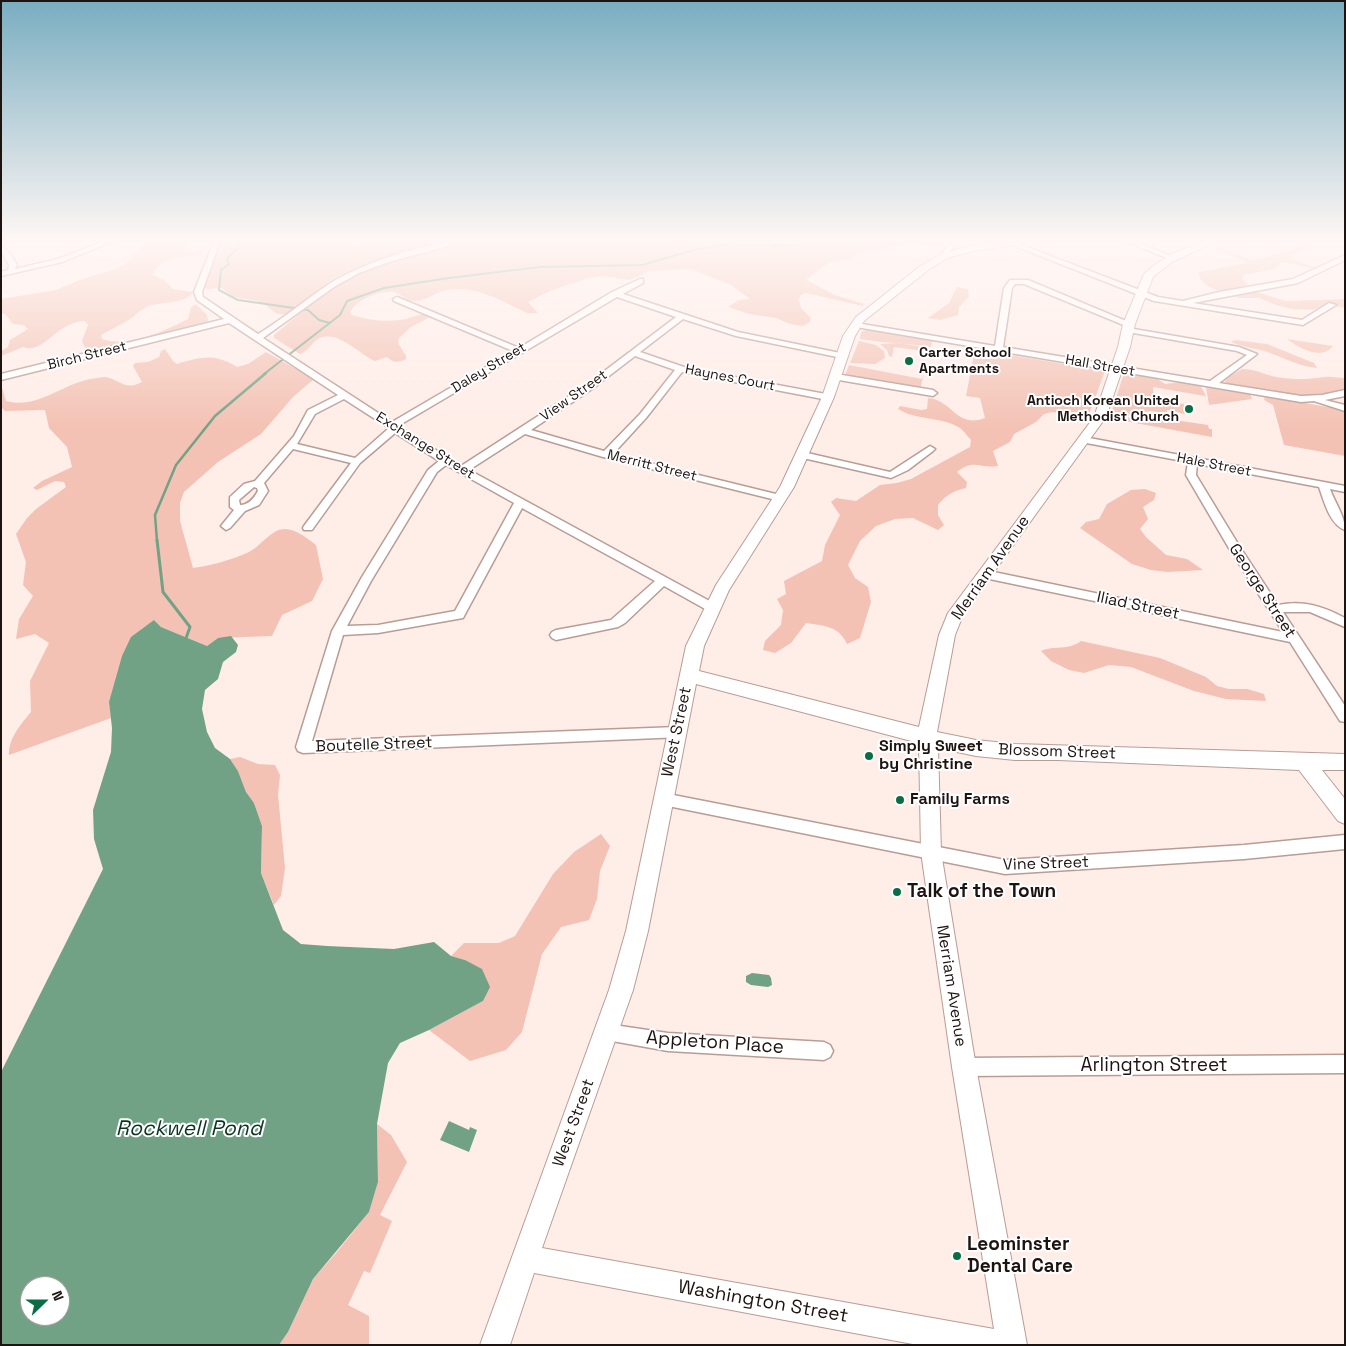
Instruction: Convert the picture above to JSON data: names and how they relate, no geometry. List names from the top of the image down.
{
  "streets": {
    "street": [
      "Birch Street",
      "Hall Street",
      "Daley Street",
      "Haynes Court",
      "View Street",
      "Exchange Street",
      "Hale Street",
      "Merritt Street",
      "Merriam Avenue",
      "George Street",
      "Iliad Street",
      "West Street",
      "Boutelle Street",
      "Blossom Street",
      "Vine Street",
      "Appleton Place",
      "Arlington Street",
      "Washington Street"
    ]
  },
  "crossings": [
    ["Birch Street", "Exchange Street"],
    ["Hall Street", "Merriam Avenue"],
    ["Hall Street", "West Street"],
    ["Daley Street", "Exchange Street"],
    ["Haynes Court", "View Street"],
    ["Haynes Court", "West Street"],
    ["View Street", "Exchange Street"],
    ["View Street", "Merritt Street"],
    ["Exchange Street", "West Street"],
    ["Exchange Street", "Boutelle Street"],
    ["Hale Street", "Merriam Avenue"],
    ["Hale Street", "George Street"],
    ["Merritt Street", "West Street"],
    ["Merriam Avenue", "Iliad Street"],
    ["Merriam Avenue", "Blossom Street"],
    ["Merriam Avenue", "Vine Street"],
    ["Merriam Avenue", "Arlington Street"],
    ["George Street", "Iliad Street"],
    ["West Street", "Boutelle Street"],
    ["West Street", "Blossom Street"],
    ["West Street", "Vine Street"],
    ["West Street", "Appleton Place"],
    ["West Street", "Washington Street"]
  ],
  "water": ["Rockwell Pond"],
  "places": [
    "Carter School Apartments",
    "Antioch Korean United Methodist Church",
    "Simply Sweet by Christine",
    "Family Farms",
    "Talk of the Town",
    "Leominster Dental Care"
  ],
  "north": "right"
}
